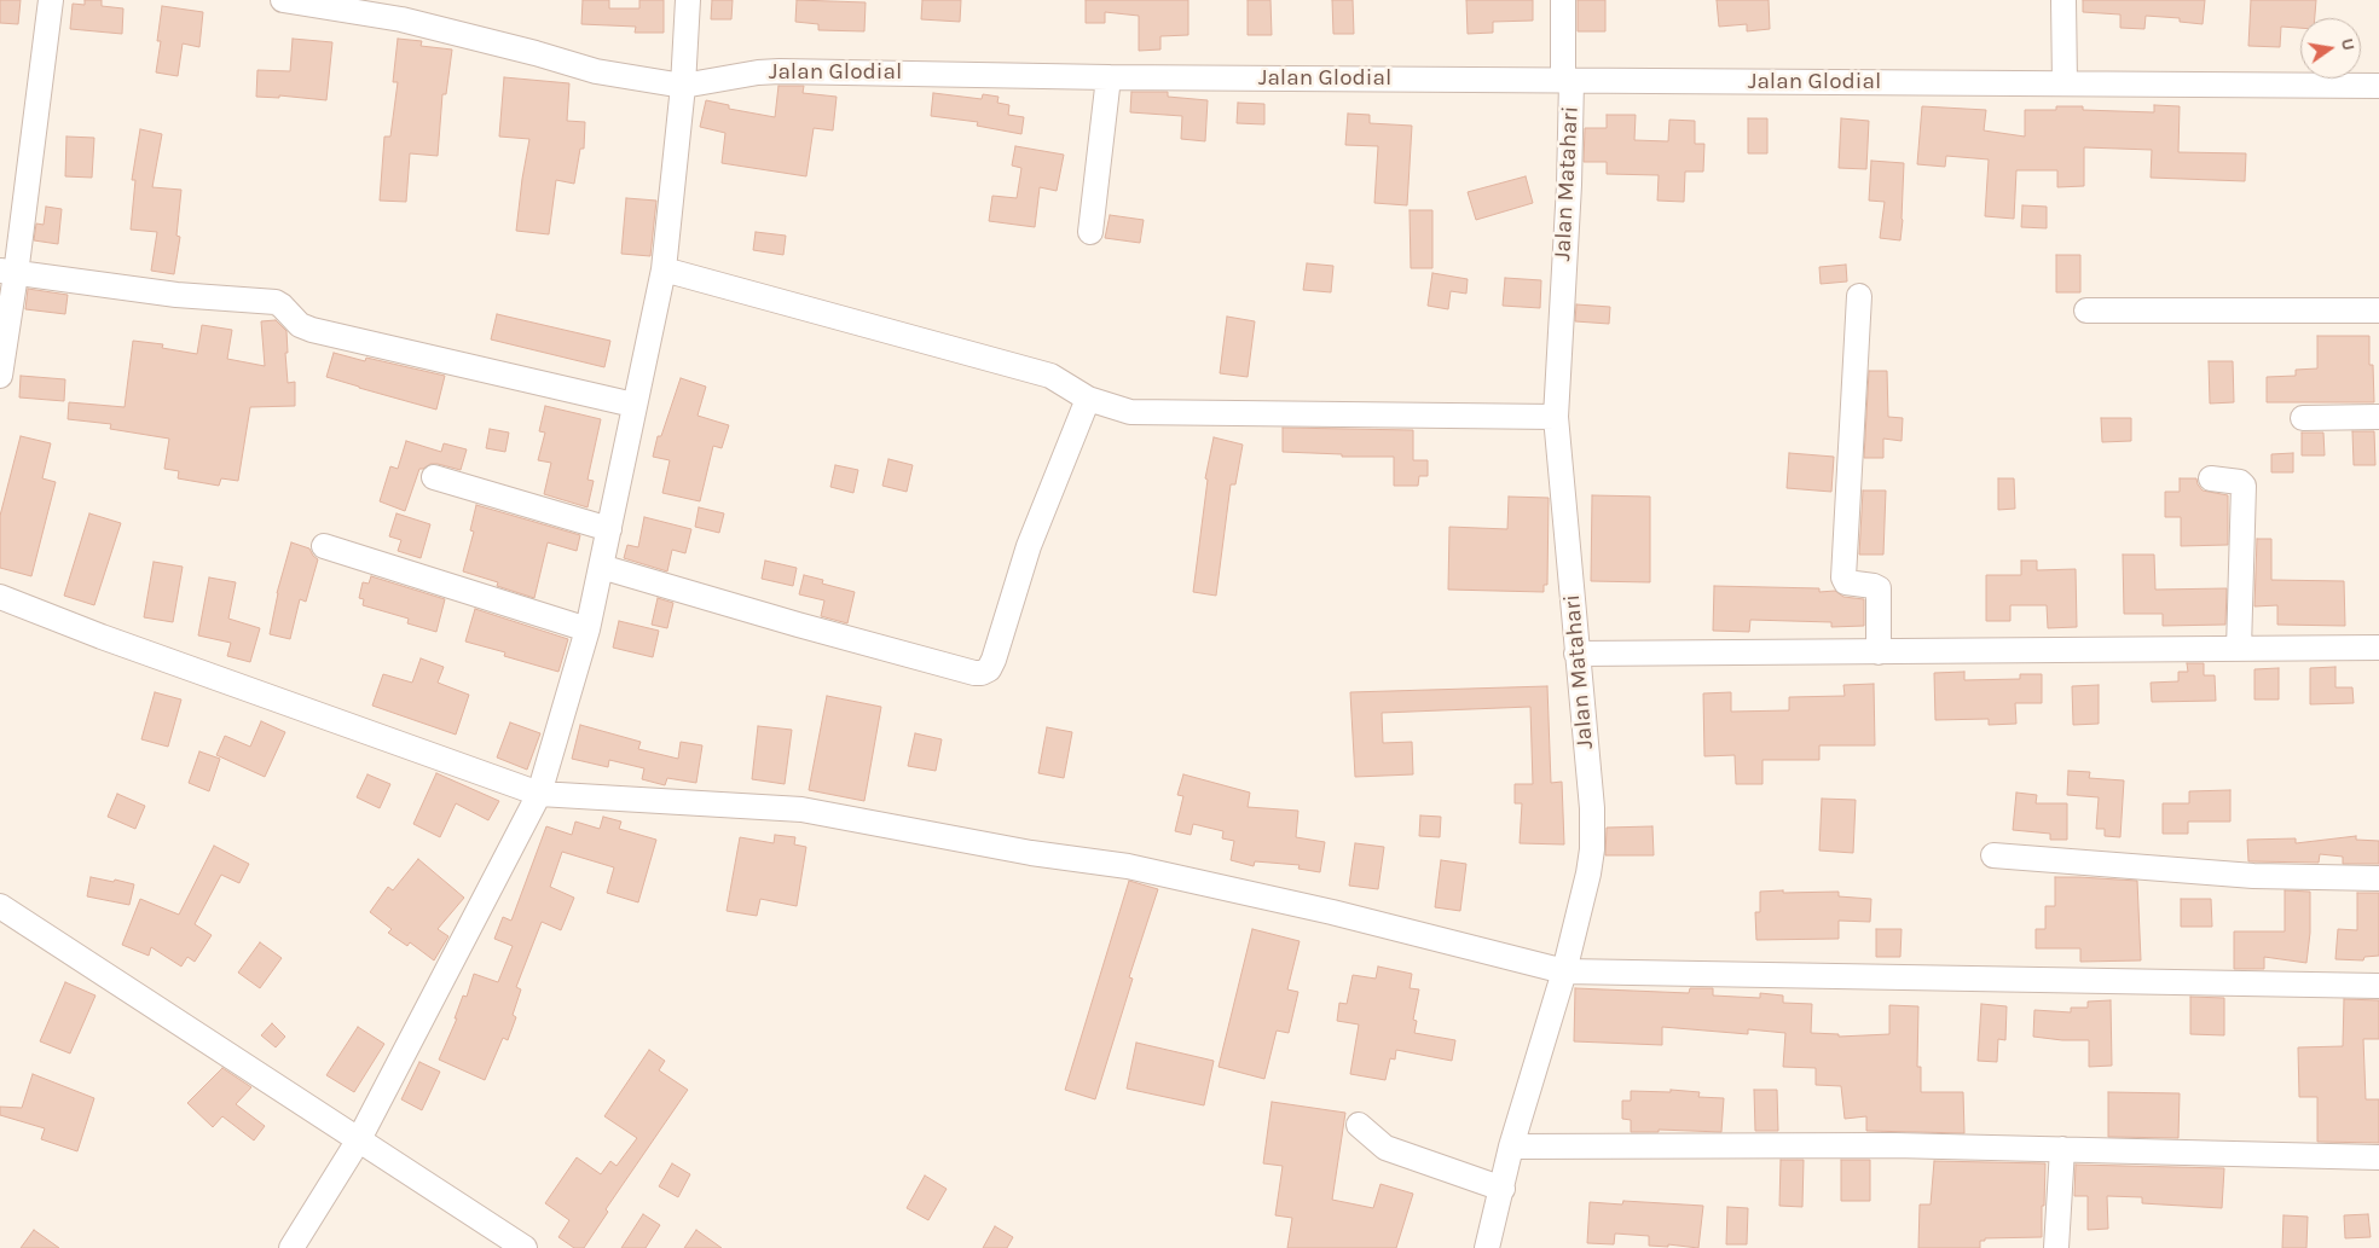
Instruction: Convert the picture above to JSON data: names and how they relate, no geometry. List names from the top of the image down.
{
  "streets": {
    "street": ["Jalan Glodial", "Jalan Matahari"]
  },
  "crossings": [
    ["Jalan Glodial", "Jalan Matahari"]
  ],
  "north": "right"
}
